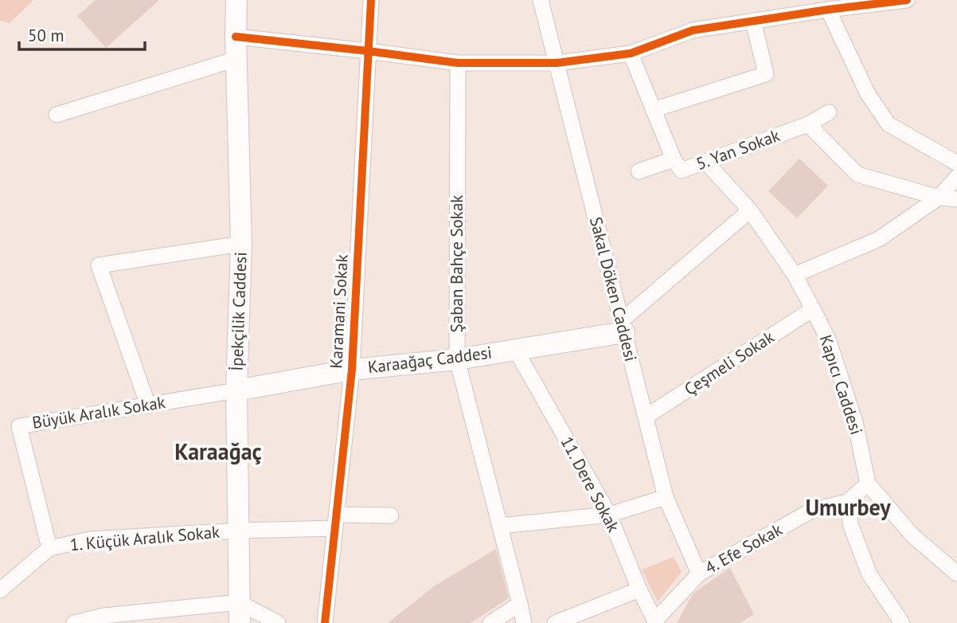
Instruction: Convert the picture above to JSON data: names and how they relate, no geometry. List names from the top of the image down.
{
  "streets": {
    "main road": ["İpekçilik Caddesi", "Karaağaç Caddesi"],
    "street": [
      "5. Yan Sokak",
      "Şaban Bahçe Sokak",
      "Sakal Döken Caddesi",
      "Karamani Sokak",
      "Çeşmeli Sokak",
      "Kapıcı Caddesi",
      "Büyük Aralık Sokak",
      "11. Dere Sokak",
      "1. Küçük Aralık Sokak",
      "4. Efe Sokak"
    ]
  },
  "crossings": [
    ["5. Yan Sokak", "Kapıcı Caddesi"],
    ["Şaban Bahçe Sokak", "Karaağaç Caddesi"],
    ["Sakal Döken Caddesi", "Karaağaç Caddesi"],
    ["Sakal Döken Caddesi", "Çeşmeli Sokak"],
    ["Sakal Döken Caddesi", "4. Efe Sokak"],
    ["İpekçilik Caddesi", "Karaağaç Caddesi"],
    ["İpekçilik Caddesi", "Büyük Aralık Sokak"],
    ["İpekçilik Caddesi", "1. Küçük Aralık Sokak"],
    ["Karamani Sokak", "Karaağaç Caddesi"],
    ["Karamani Sokak", "1. Küçük Aralık Sokak"],
    ["Karaağaç Caddesi", "Büyük Aralık Sokak"],
    ["Karaağaç Caddesi", "11. Dere Sokak"],
    ["Çeşmeli Sokak", "Kapıcı Caddesi"],
    ["Büyük Aralık Sokak", "1. Küçük Aralık Sokak"],
    ["11. Dere Sokak", "4. Efe Sokak"]
  ],
  "districts": ["Karaağaç", "Umurbey"],
  "scale_bar": "50 m"
}
